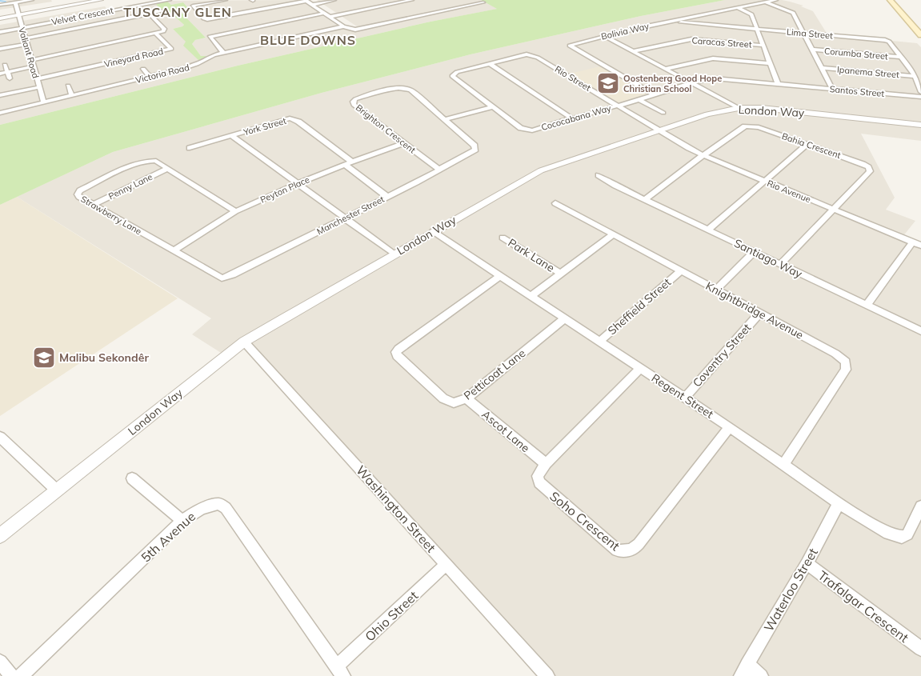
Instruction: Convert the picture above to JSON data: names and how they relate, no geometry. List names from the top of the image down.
{
  "streets": {
    "street": [
      "Velvet Crescent",
      "Bolivia Way",
      "Lima Street",
      "Caracas Street",
      "Valiant Road",
      "Corumba Street",
      "Vineyard Road",
      "Ipanema Street",
      "Victoria Road",
      "Rio Street",
      "Santos Street",
      "London Way",
      "Cococabana Way",
      "York Street",
      "Brighton Crescent",
      "Bahia Crescent",
      "Penny Lane",
      "Peyton Place",
      "Rio Avenue",
      "Strawberry Lane",
      "Manchester Street",
      "Park Lane",
      "Santiago Way",
      "Sheffield Street",
      "Knightbridge Avenue",
      "Coventry Street",
      "Petticoat Lane",
      "Regent Street",
      "Ascot Lane",
      "Washington Street",
      "Soho Crescent",
      "5th Avenue",
      "Waterloo Street",
      "Trafalgar Crescent",
      "Ohio Street"
    ]
  },
  "crossings": [
    ["Velvet Crescent", "Valiant Road"],
    ["Bolivia Way", "Lima Street"],
    ["Bolivia Way", "Cococabana Way"],
    ["Lima Street", "Corumba Street"],
    ["Lima Street", "Ipanema Street"],
    ["Valiant Road", "Vineyard Road"],
    ["Valiant Road", "Victoria Road"],
    ["Rio Street", "London Way"],
    ["Rio Street", "Cococabana Way"],
    ["Rio Street", "Rio Avenue"],
    ["Santos Street", "Cococabana Way"],
    ["London Way", "Rio Avenue"],
    ["London Way", "Regent Street"],
    ["London Way", "Washington Street"],
    ["York Street", "Peyton Place"],
    ["Brighton Crescent", "Peyton Place"],
    ["Brighton Crescent", "Manchester Street"],
    ["Bahia Crescent", "Rio Avenue"],
    ["Bahia Crescent", "Santiago Way"],
    ["Penny Lane", "Strawberry Lane"],
    ["Peyton Place", "Strawberry Lane"],
    ["Strawberry Lane", "Manchester Street"],
    ["Sheffield Street", "Knightbridge Avenue"],
    ["Sheffield Street", "Regent Street"],
    ["Knightbridge Avenue", "Coventry Street"],
    ["Knightbridge Avenue", "Regent Street"],
    ["Coventry Street", "Regent Street"],
    ["Petticoat Lane", "Regent Street"],
    ["Petticoat Lane", "Ascot Lane"],
    ["Regent Street", "Soho Crescent"],
    ["Regent Street", "Waterloo Street"],
    ["Ascot Lane", "Soho Crescent"],
    ["Washington Street", "Ohio Street"],
    ["5th Avenue", "Ohio Street"],
    ["Waterloo Street", "Trafalgar Crescent"]
  ],
  "districts": ["TUSCANY GLEN", "BLUE DOWNS"],
  "places": {
    "school or university": ["Oostenberg Good Hope Christian School", "Malibu Sekondêr"]
  }
}
